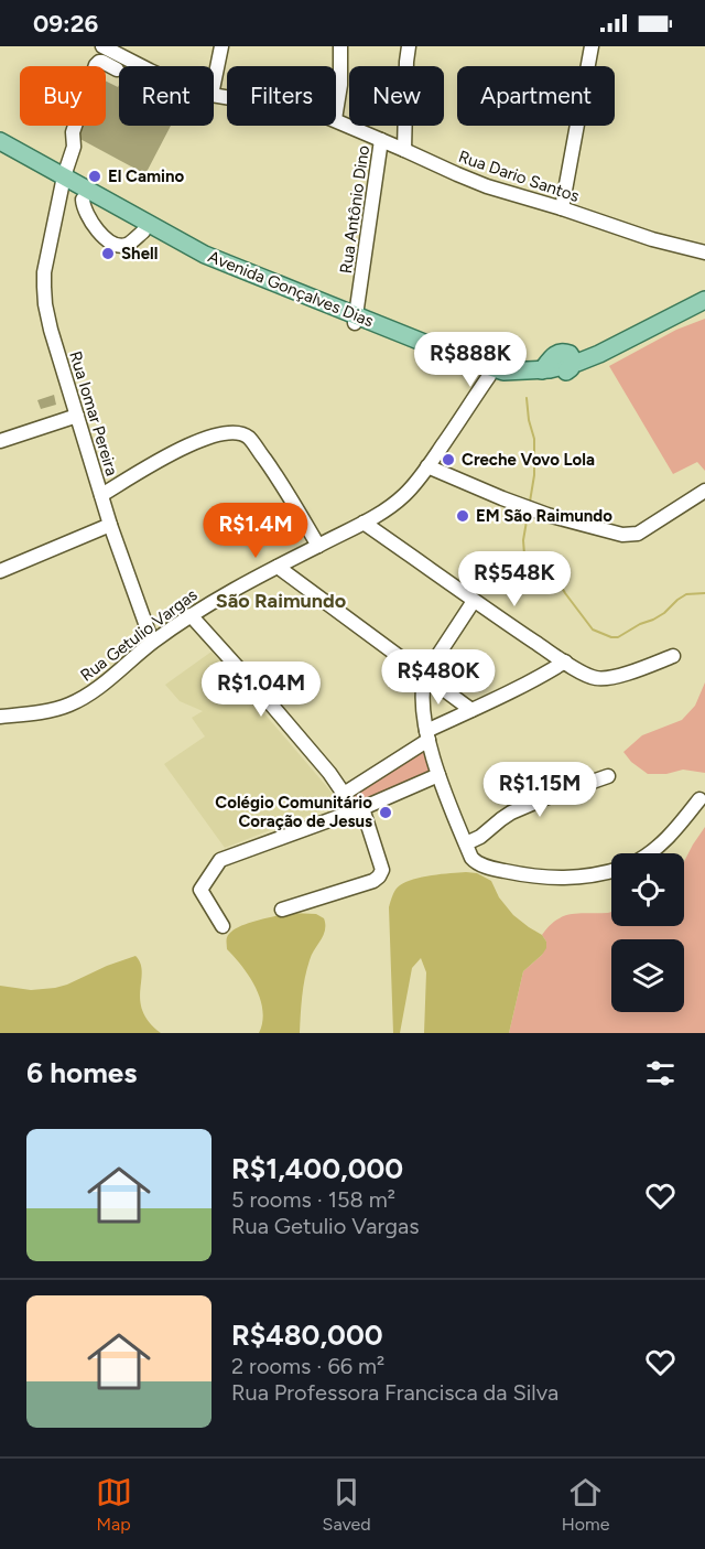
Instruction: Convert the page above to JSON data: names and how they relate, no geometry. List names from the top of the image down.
{
  "streets": {
    "main road": ["Avenida Gonçalves Dias"],
    "street": [
      "Rua Dario Santos",
      "Rua Antônio Dino",
      "Rua Iomar Pereira",
      "Rua Getulio Vargas"
    ]
  },
  "crossings": [
    ["Rua Dario Santos", "Rua Antônio Dino"],
    ["Rua Antônio Dino", "Avenida Gonçalves Dias"],
    ["Avenida Gonçalves Dias", "Rua Iomar Pereira"],
    ["Avenida Gonçalves Dias", "Rua Getulio Vargas"],
    ["Rua Iomar Pereira", "Rua Getulio Vargas"]
  ],
  "districts": ["São Raimundo"],
  "places": [
    "El Camino",
    "Shell",
    "Creche Vovo Lola",
    "EM São Raimundo",
    "Colégio Comunitário Coração de Jesus"
  ],
  "page": {
    "status": "09:26",
    "chip": [
      "Buy",
      "Rent",
      "Filters",
      "New",
      "Apartment"
    ],
    "price": [
      "R$888K",
      "R$1.4M",
      "R$548K",
      "R$480K",
      "R$1.04M",
      "R$1.15M"
    ],
    "heading": "6 homes",
    "list": [
      {
        "name": "R$1,400,000",
        "note": "5 rooms · 158 m² · Rua Getulio Vargas"
      },
      {
        "name": "R$480,000",
        "note": "2 rooms · 66 m² · Rua Professora Francisca da Silva"
      }
    ],
    "tabs": ["Map", "Saved", "Home"]
  }
}
